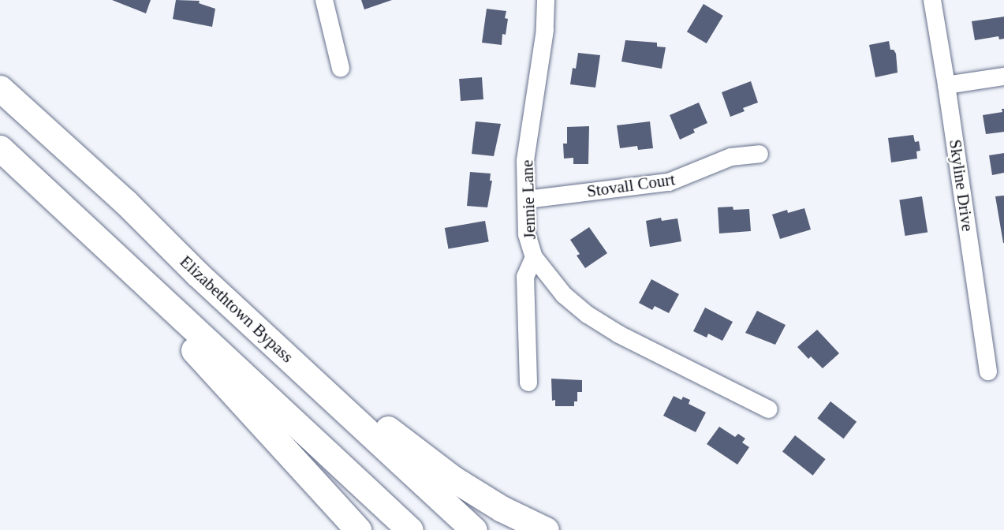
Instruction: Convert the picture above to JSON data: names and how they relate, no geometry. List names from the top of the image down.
{
  "streets": {
    "highway": ["Elizabethtown Bypass"],
    "street": ["Stovall Court", "Skyline Drive", "Jennie Lane"]
  },
  "crossings": [
    ["Stovall Court", "Jennie Lane"]
  ]
}
